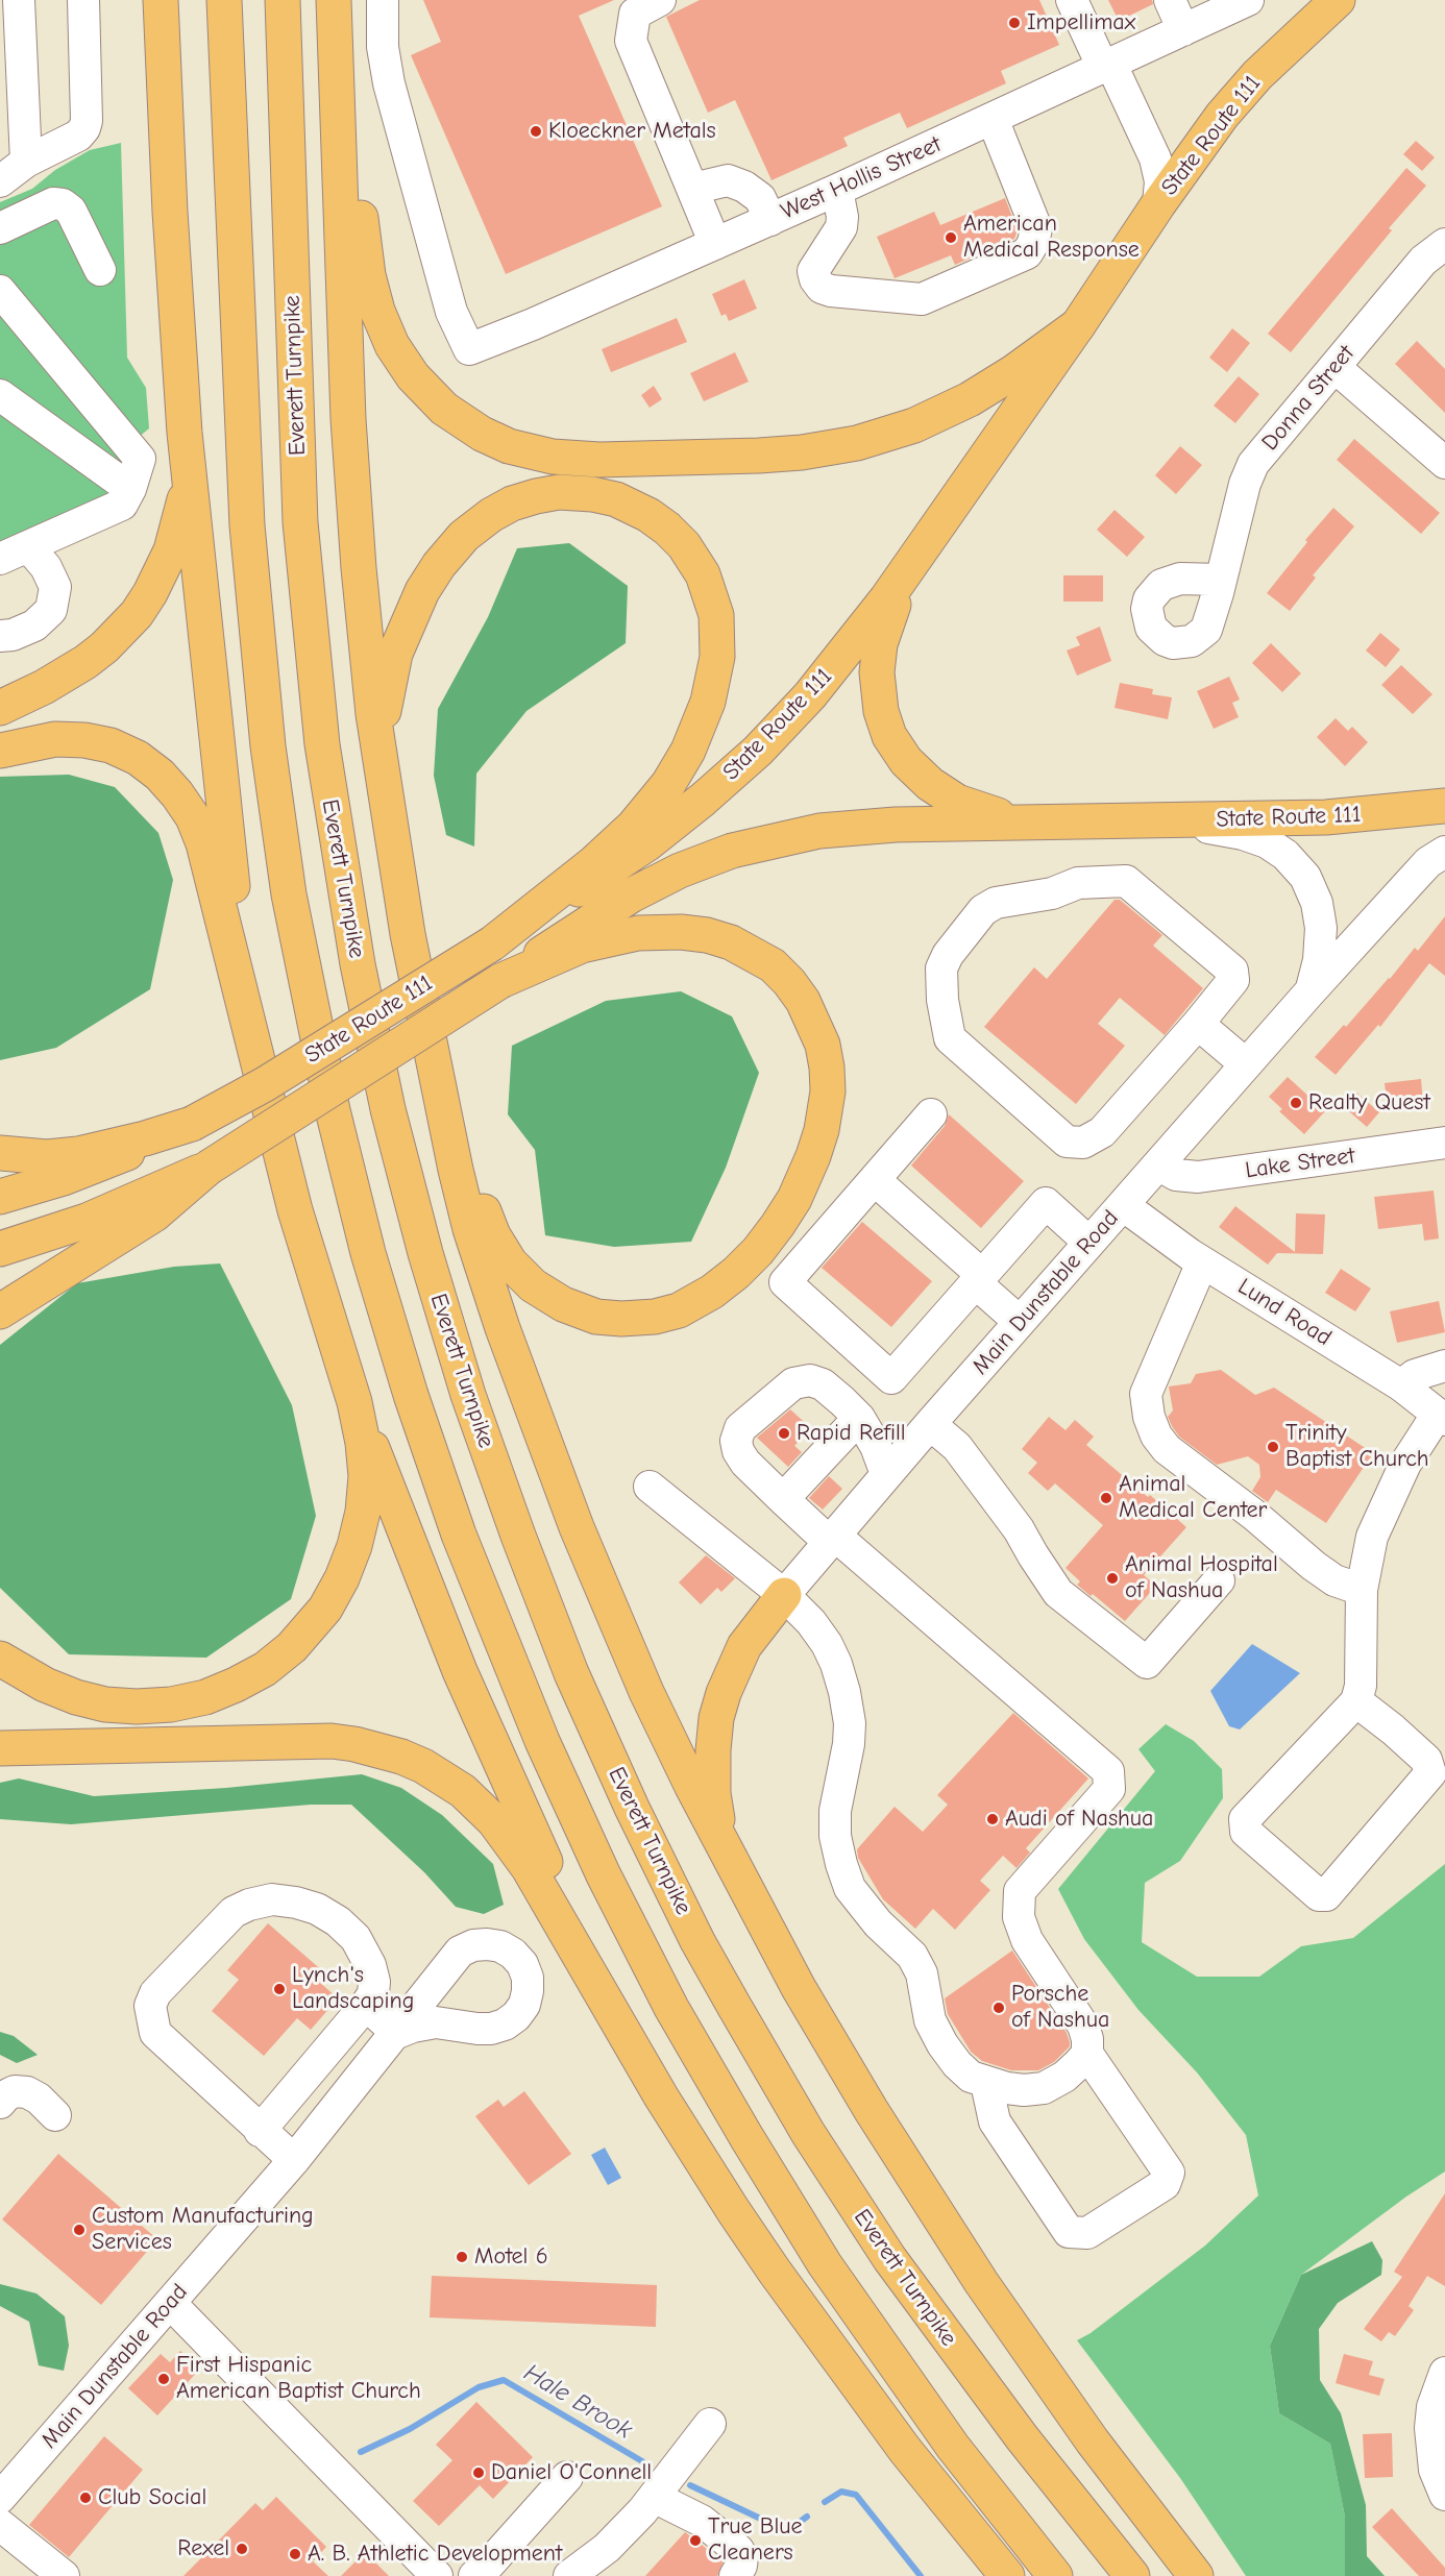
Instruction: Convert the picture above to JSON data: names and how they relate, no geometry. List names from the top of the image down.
{
  "streets": {
    "main road": ["State Route 111", "Everett Turnpike"],
    "street": [
      "West Hollis Street",
      "Donna Street",
      "Lake Street",
      "Main Dunstable Road",
      "Lund Road"
    ]
  },
  "crossings": [
    ["State Route 111", "Main Dunstable Road"],
    ["Lake Street", "Main Dunstable Road"],
    ["Main Dunstable Road", "Lund Road"]
  ],
  "water": ["Hale Brook"],
  "places": [
    "Impellimax",
    "Kloeckner Metals",
    "American Medical Response",
    "Realty Quest",
    "Rapid Refill",
    "Trinity Baptist Church",
    "Animal Medical Center",
    "Animal Hospital of Nashua",
    "Audi of Nashua",
    "Lynch's Landscaping",
    "Porsche of Nashua",
    "Custom Manufacturing Services",
    "Motel 6",
    "First Hispanic American Baptist Church",
    "Daniel O'Connell",
    "Club Social",
    "True Blue Cleaners",
    "Rexel",
    "A. B. Athletic Development"
  ]
}
